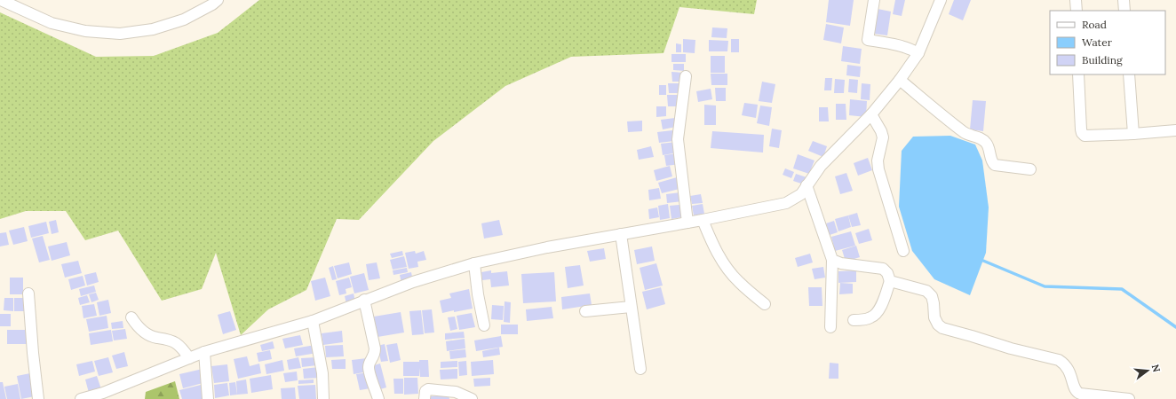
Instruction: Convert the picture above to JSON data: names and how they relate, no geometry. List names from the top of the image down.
{
  "legend": ["Road", "Water", "Building"],
  "north": "right"
}
